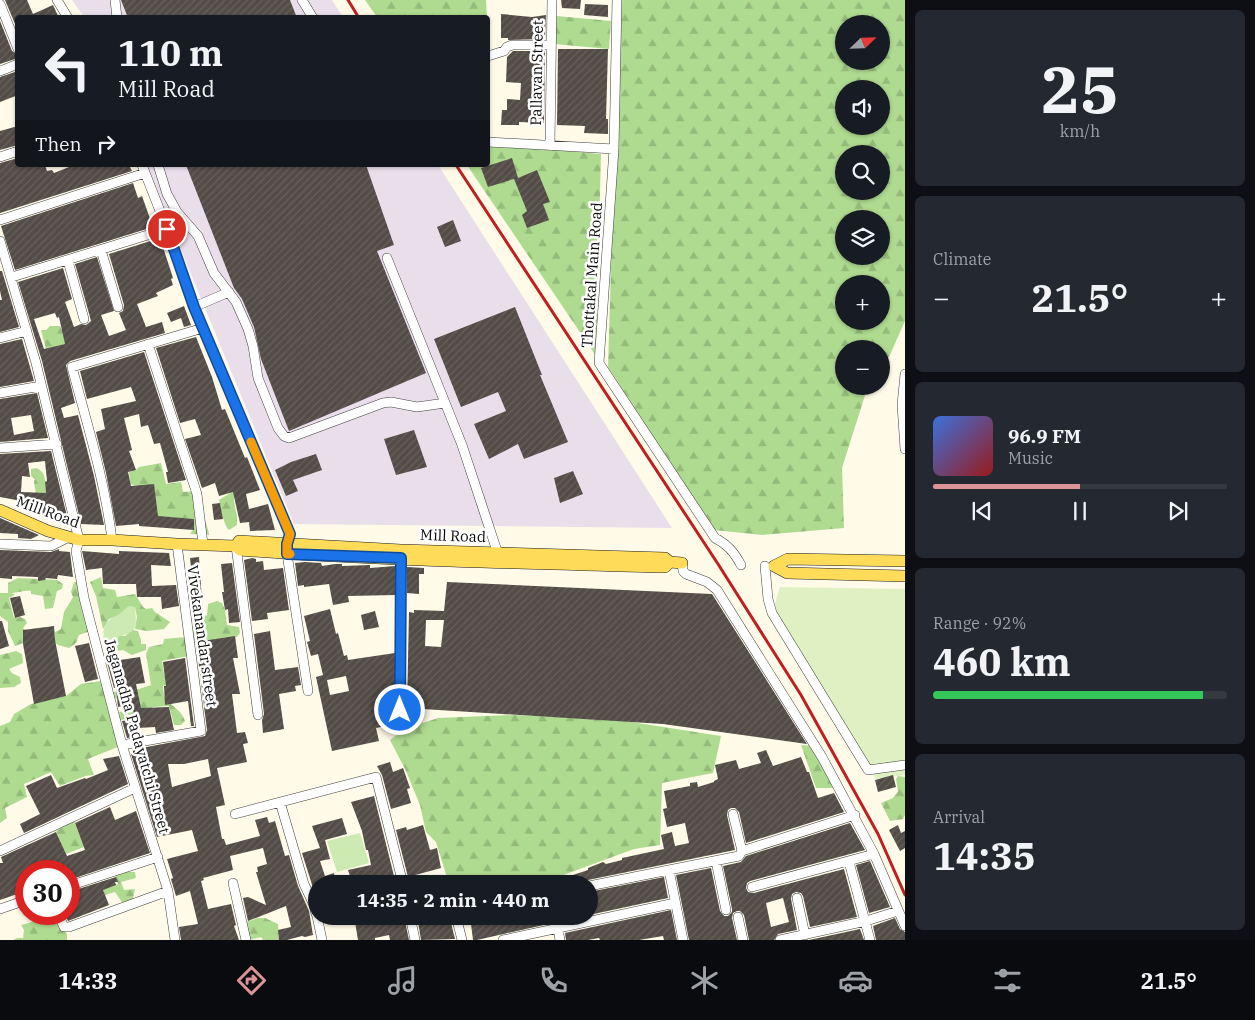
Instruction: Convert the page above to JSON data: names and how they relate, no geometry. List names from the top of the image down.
{
  "streets": {
    "main road": ["Mill Road"],
    "street": [
      "Pallavan Street",
      "Thottakal Main Road",
      "Vivekanandar street",
      "Jaganadha Padayatchi Street"
    ]
  },
  "crossings": [
    ["Mill Road", "Vivekanandar street"],
    ["Mill Road", "Jaganadha Padayatchi Street"],
    ["Vivekanandar street", "Jaganadha Padayatchi Street"]
  ],
  "north": "top right",
  "page": {
    "tile": [
      ["25", "km/h"],
      "Climate",
      ["Range · 92%", "460 km"],
      ["Arrival", "14:35"]
    ],
    "map_buttons": ["+", "−"],
    "turn": ["110 m", "Mill Road"],
    "then": "Then",
    "heat": ["−", "21.5°", "+"],
    "song": ["96.9 FM", "Music"],
    "limit": "30",
    "trip": "14:35 · 2 min · 440 m",
    "tabs": ["14:33", "21.5°"]
  }
}
